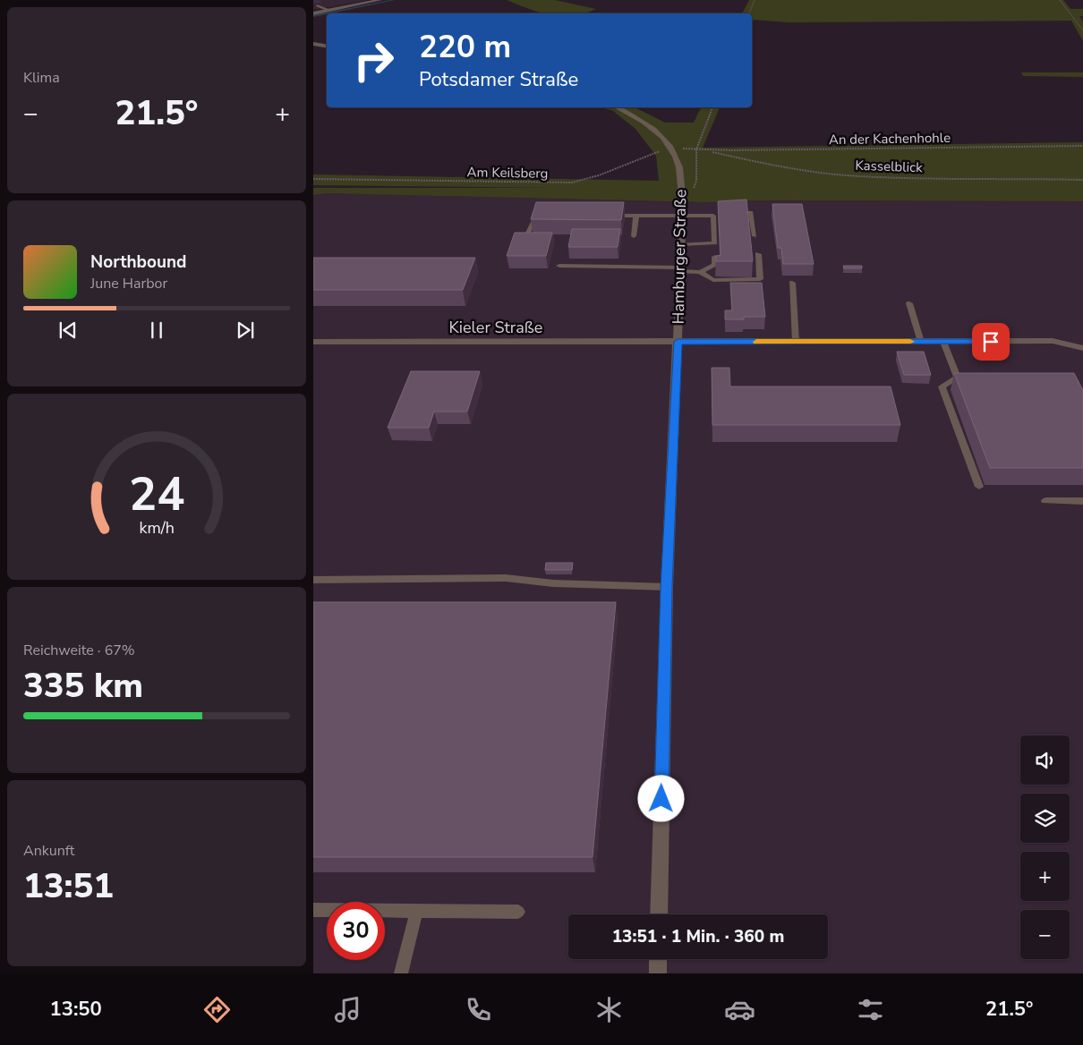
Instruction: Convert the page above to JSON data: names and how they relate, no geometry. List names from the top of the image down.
{
  "streets": {
    "street": ["Hamburger Straße", "Kieler Straße"],
    "path": ["An der Kachenhohle", "Kasselblick", "Am Keilsberg"]
  },
  "crossings": [
    ["An der Kachenhohle", "Kasselblick"],
    ["An der Kachenhohle", "Am Keilsberg"],
    ["Kasselblick", "Am Keilsberg"],
    ["Am Keilsberg", "Hamburger Straße"],
    ["Hamburger Straße", "Kieler Straße"]
  ],
  "page": {
    "tile": [
      "Klima",
      ["Reichweite · 67%", "335 km"],
      ["Ankunft", "13:51"]
    ],
    "turn": ["220 m", "Potsdamer Straße"],
    "heat": ["−", "21.5°", "+"],
    "song": ["Northbound", "June Harbor"],
    "map_buttons": ["+", "−"],
    "limit": "30",
    "trip": "13:51 · 1 Min. · 360 m",
    "tabs": ["13:50", "21.5°"],
    "gauge": ["24", "km/h"]
  }
}
